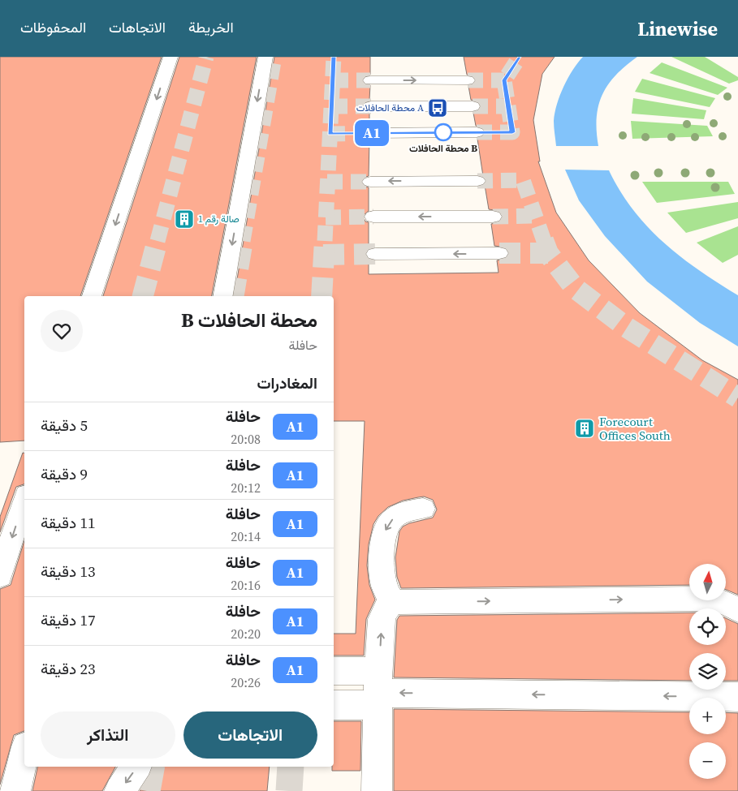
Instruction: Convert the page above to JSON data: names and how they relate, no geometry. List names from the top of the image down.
{
  "places": {
    "bus stop": ["محطة الحافلات A"],
    "other": ["محطة الحافلات B"],
    "building": ["صالة رقم 1", "Forecourt Offices South"]
  },
  "lines": ["bus line A1"],
  "north": "top",
  "page": {
    "header": "Linewise",
    "nav": ["الخريطة", "الاتجاهات", "المحفوظات"],
    "on_map": "A1",
    "heading": [
      ["محطة الحافلات B", "حافلة"],
      "المغادرات"
    ],
    "list": [
      {
        "mark": "A1",
        "name": "حافلة",
        "note": "20:08",
        "value": "5 دقيقة"
      },
      {
        "mark": "A1",
        "name": "حافلة",
        "note": "20:12",
        "value": "9 دقيقة"
      },
      {
        "mark": "A1",
        "name": "حافلة",
        "note": "20:14",
        "value": "11 دقيقة"
      },
      {
        "mark": "A1",
        "name": "حافلة",
        "note": "20:16",
        "value": "13 دقيقة"
      },
      {
        "mark": "A1",
        "name": "حافلة",
        "note": "20:20",
        "value": "17 دقيقة"
      },
      {
        "mark": "A1",
        "name": "حافلة",
        "note": "20:26",
        "value": "23 دقيقة"
      }
    ],
    "map_buttons": ["+", "−"],
    "buttons": ["الاتجاهات", "التذاكر"]
  }
}
